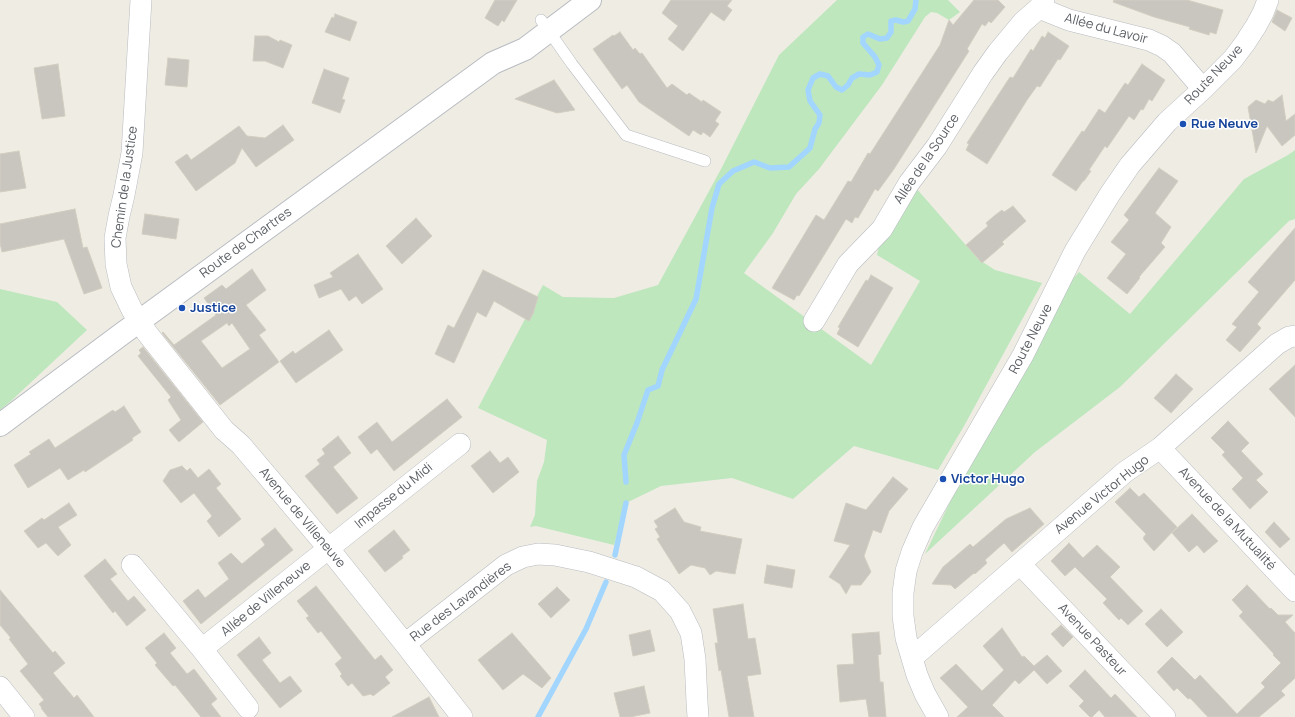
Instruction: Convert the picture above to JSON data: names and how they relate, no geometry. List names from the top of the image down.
{
  "streets": {
    "main road": ["Route de Chartres"],
    "street": [
      "Allée du Lavoir",
      "Route Neuve",
      "Allée de la Source",
      "Chemin de la Justice",
      "Avenue Victor Hugo",
      "Impasse du Midi",
      "Avenue de Villeneuve",
      "Avenue de la Mutualité",
      "Allée de Villeneuve",
      "Rue des Lavandières",
      "Avenue Pasteur"
    ]
  },
  "crossings": [
    ["Allée du Lavoir", "Route Neuve"],
    ["Allée du Lavoir", "Allée de la Source"],
    ["Route Neuve", "Avenue Victor Hugo"],
    ["Chemin de la Justice", "Route de Chartres"],
    ["Chemin de la Justice", "Avenue de Villeneuve"],
    ["Route de Chartres", "Avenue de Villeneuve"],
    ["Avenue Victor Hugo", "Avenue de la Mutualité"],
    ["Avenue Victor Hugo", "Avenue Pasteur"],
    ["Impasse du Midi", "Avenue de Villeneuve"],
    ["Impasse du Midi", "Allée de Villeneuve"],
    ["Avenue de Villeneuve", "Allée de Villeneuve"],
    ["Avenue de Villeneuve", "Rue des Lavandières"]
  ],
  "places": ["Rue Neuve", "Justice", "Victor Hugo"]
}
